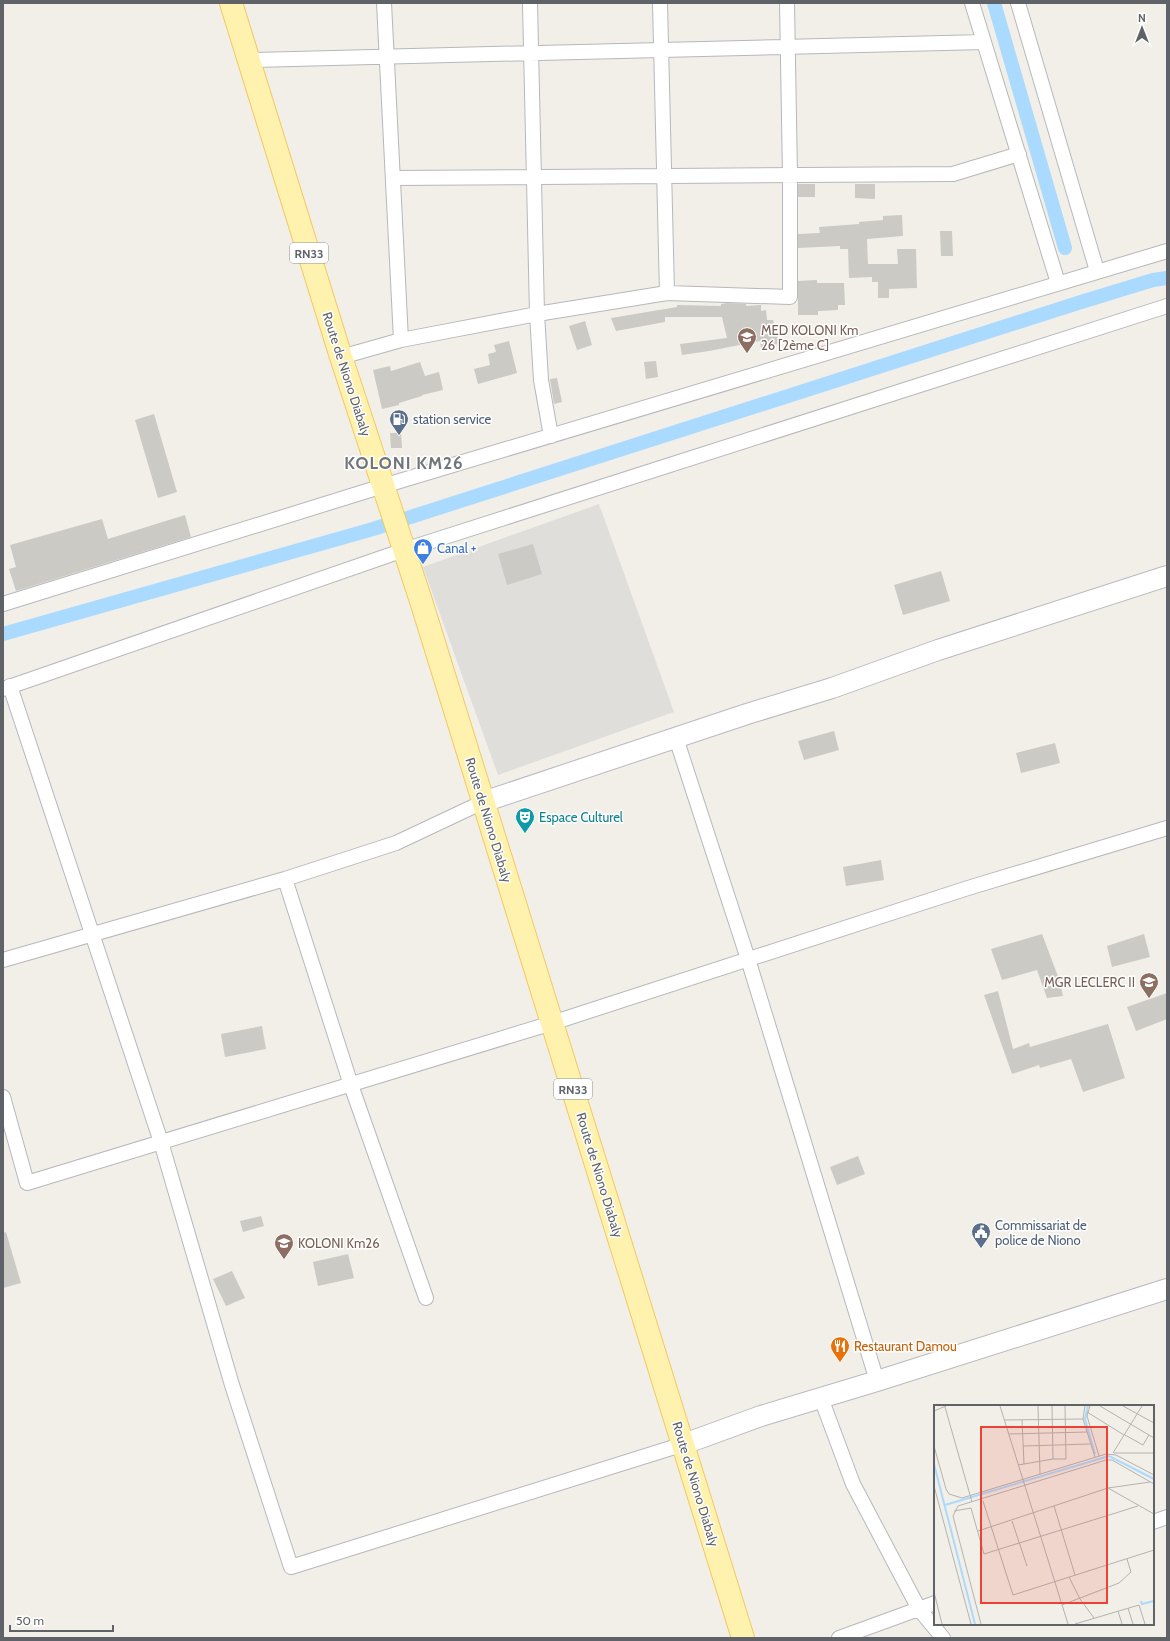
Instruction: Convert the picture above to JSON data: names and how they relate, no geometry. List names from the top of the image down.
{
  "streets": {
    "main road": ["RN33", "Route de Niono Diabaly"]
  },
  "districts": ["KOLONI KM26"],
  "places": {
    "school or university": ["MED KOLONI Km 26 [2ème C]", "MGR LECLERC II", "KOLONI Km26"],
    "fuel station": ["station service"],
    "shop": ["Canal +"],
    "theatre": ["Espace Culturel"],
    "public building": ["Commissariat de police de Niono"],
    "restaurant": ["Restaurant Damou"]
  },
  "scale_bar": "50 m",
  "north": "top"
}
